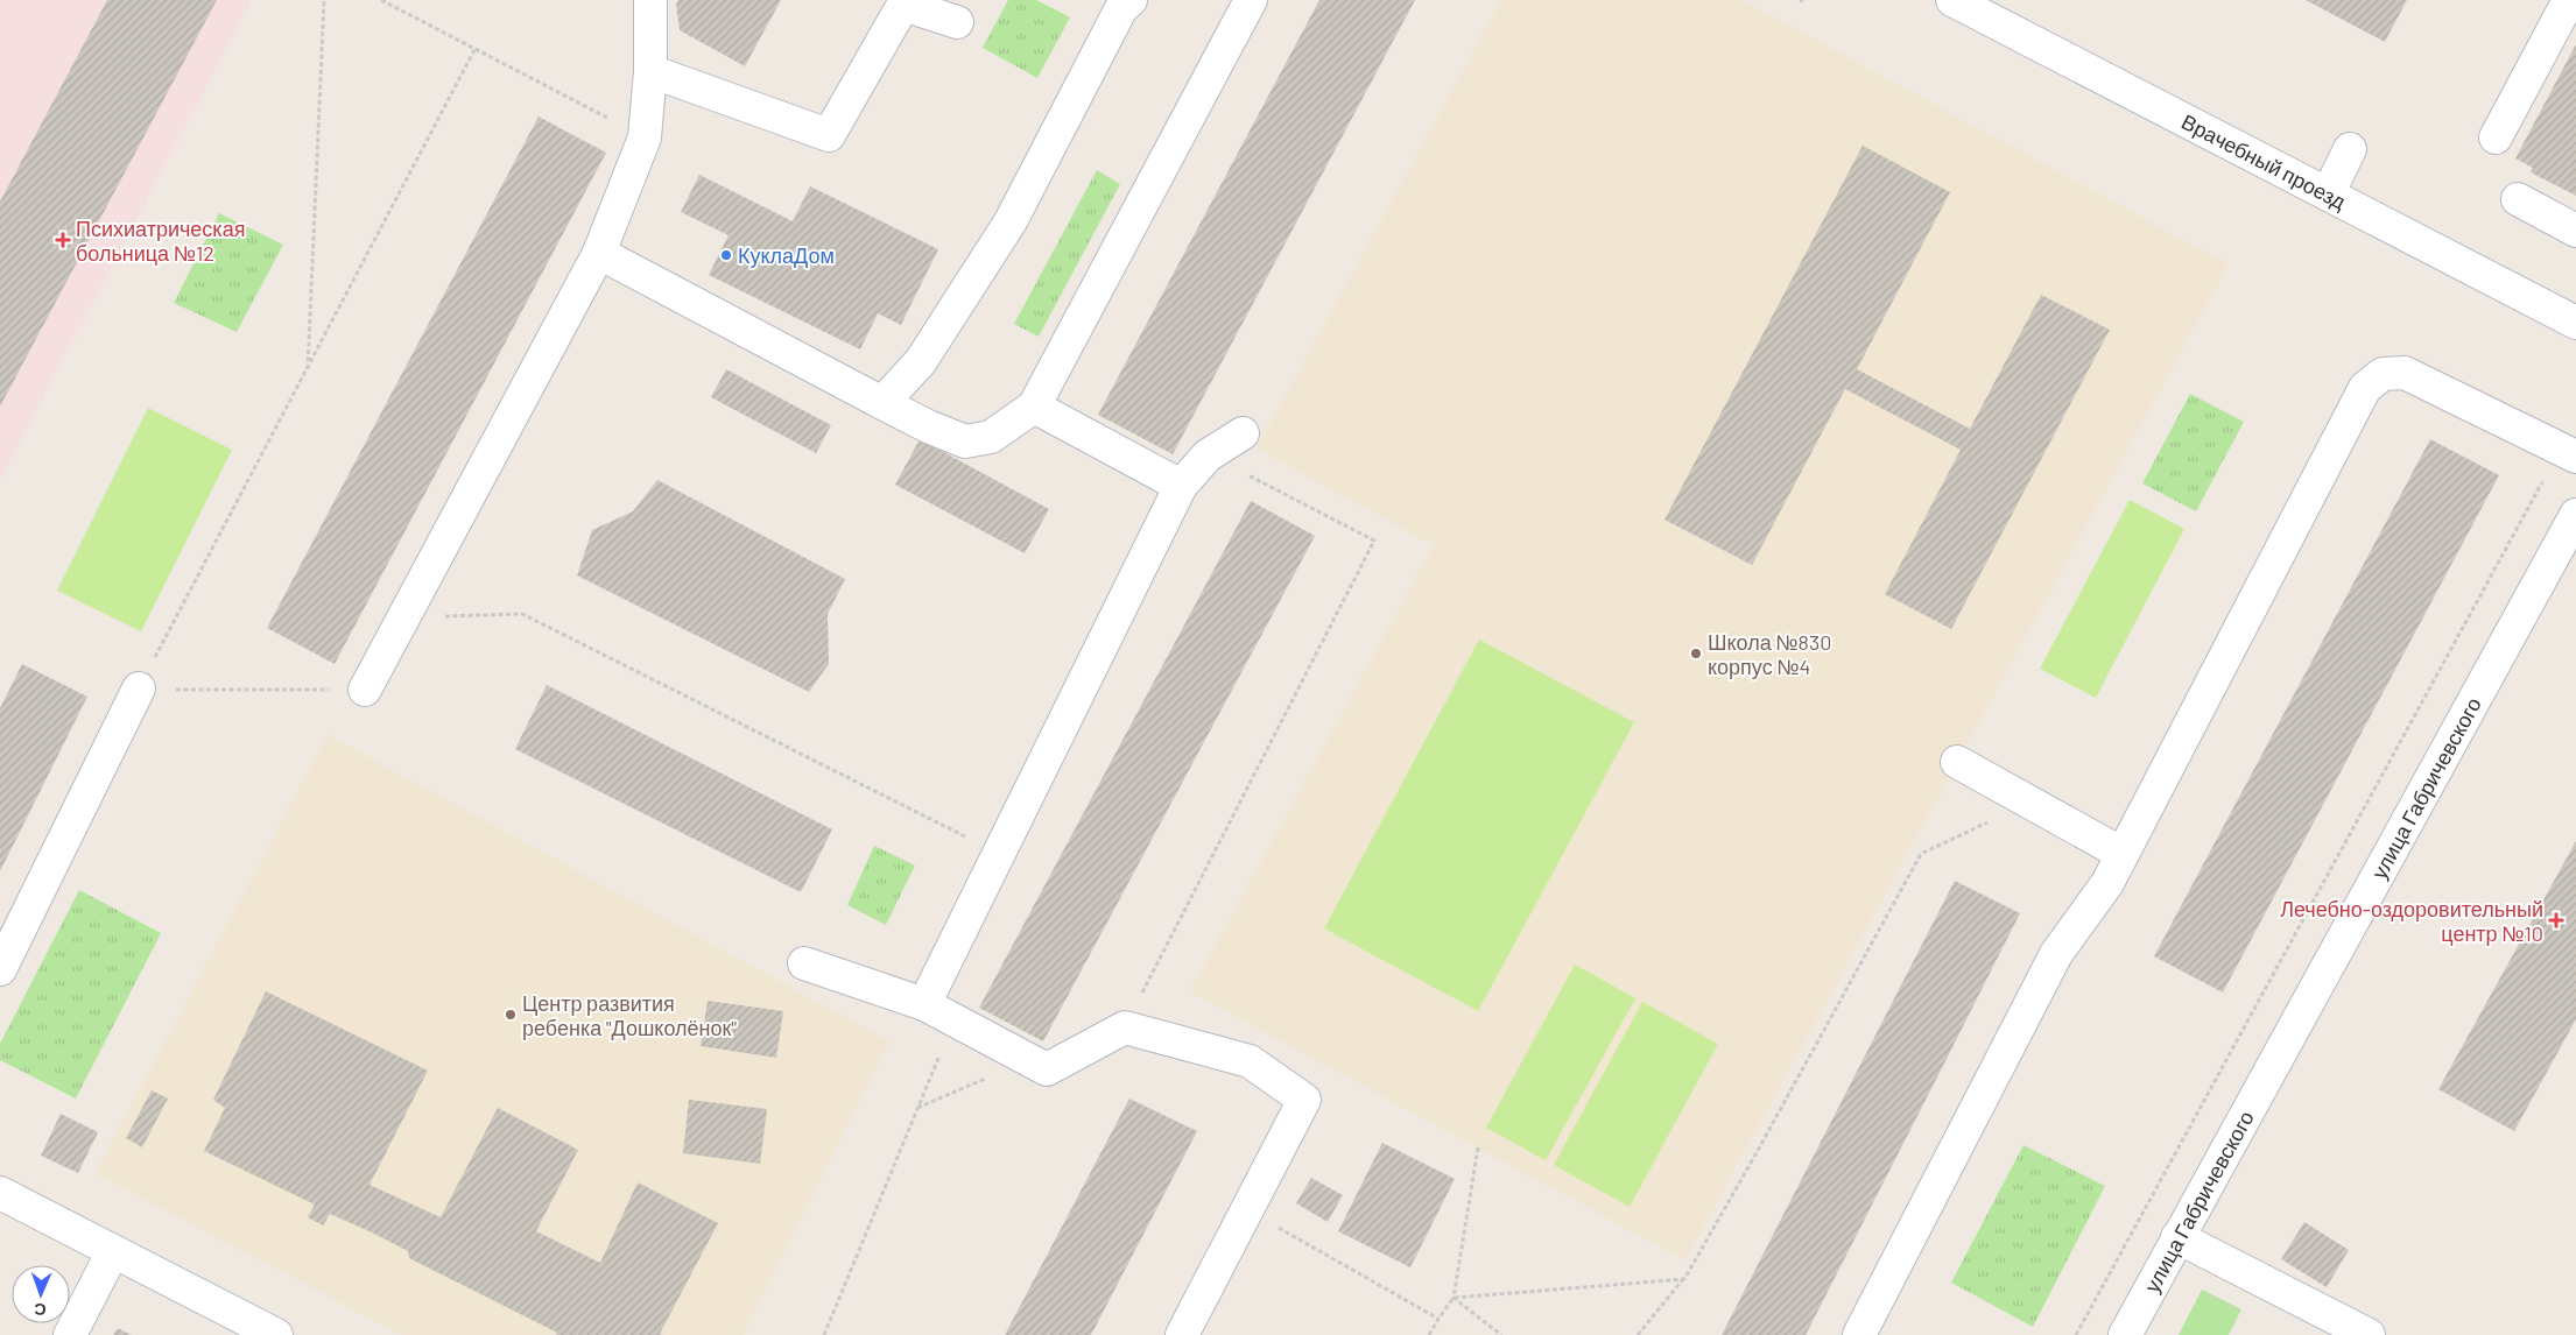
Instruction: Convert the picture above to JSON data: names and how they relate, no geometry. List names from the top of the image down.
{
  "streets": {
    "street": ["Врачебный проезд", "улица Габричевского"]
  },
  "places": {
    "health": ["Психиатрическая больница №12", "Лечебно-оздоровительный центр №10"],
    "other": ["КуклаДом", "Школа №830 корпус №4", "Центр развития ребенка \"Дошколёнок\""]
  },
  "north": "bottom"
}
